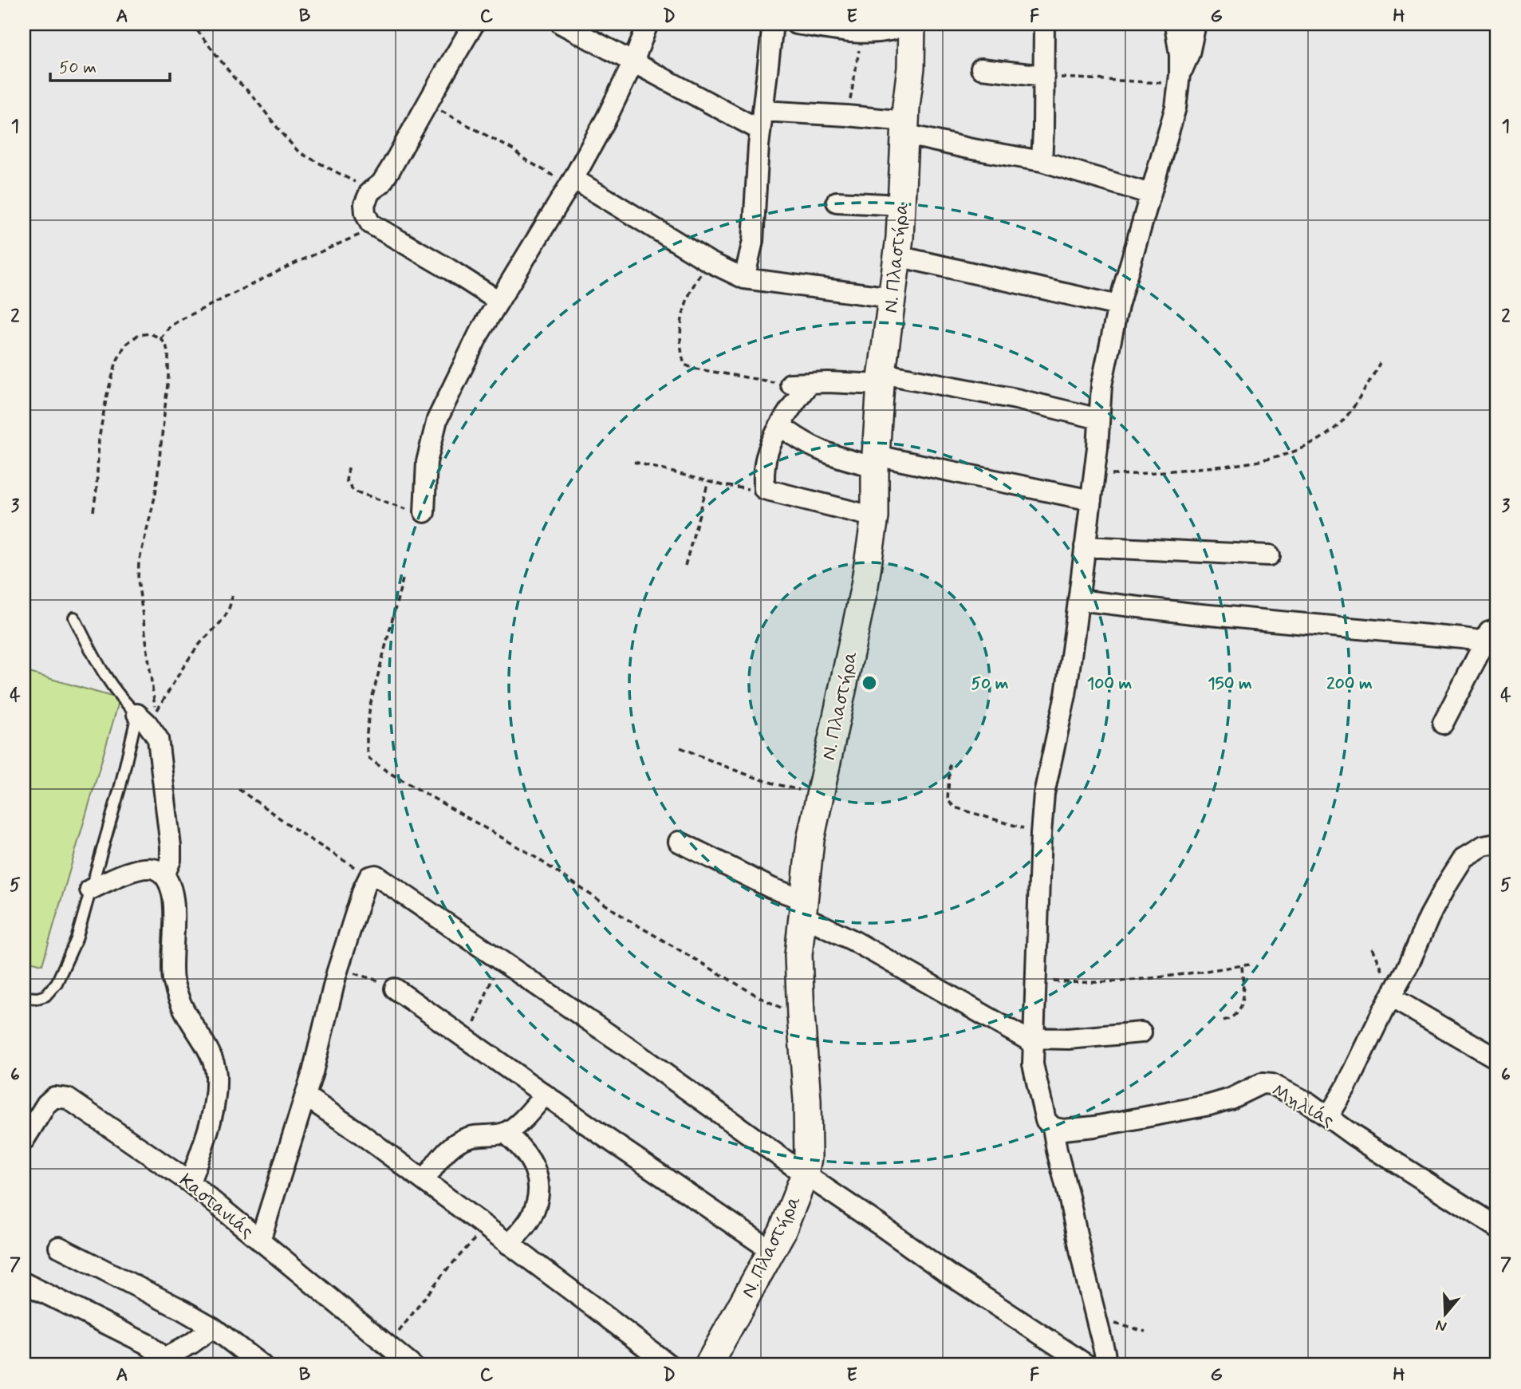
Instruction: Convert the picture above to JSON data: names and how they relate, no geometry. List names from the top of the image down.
{
  "streets": {
    "street": ["Ν. Πλαστήρα", "Μηλιάς", "Καστανιάς"]
  },
  "scale_bar": "50 m",
  "north": "bottom",
  "grid": {
    "columns": [
      "A",
      "B",
      "C",
      "D",
      "E",
      "F",
      "G",
      "H"
    ],
    "rows": [
      "1",
      "2",
      "3",
      "4",
      "5",
      "6",
      "7"
    ]
  },
  "rings": [
    "50 m",
    "100 m",
    "150 m",
    "200 m"
  ]
}
